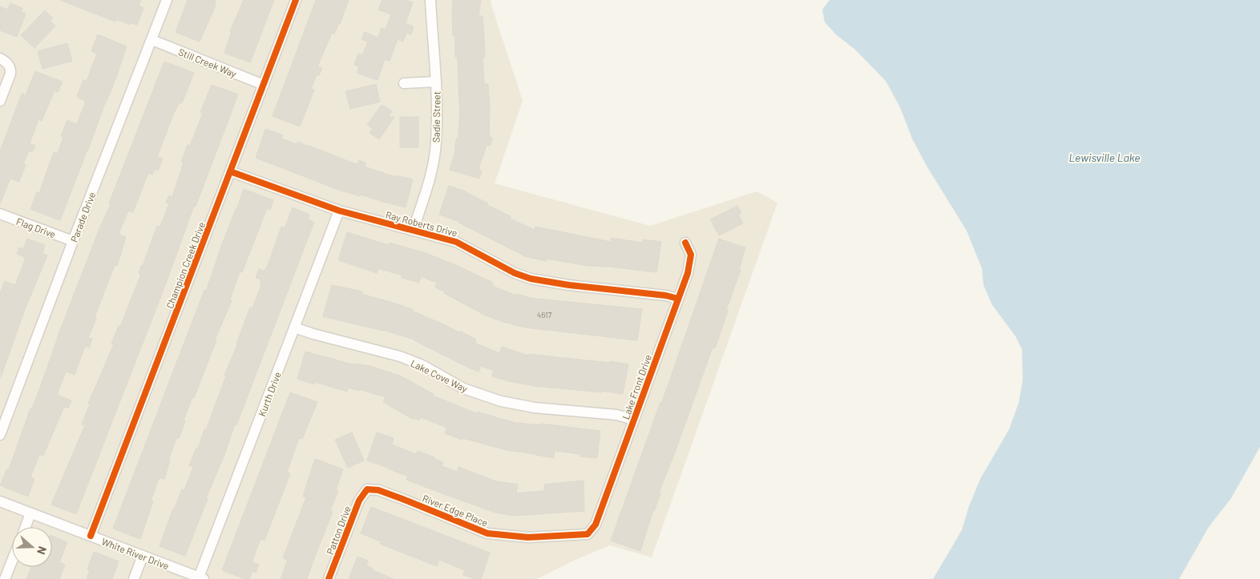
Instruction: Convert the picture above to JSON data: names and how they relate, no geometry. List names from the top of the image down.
{
  "streets": {
    "street": [
      "Still Creek Way",
      "Sadie Street",
      "Parade Drive",
      "Ray Roberts Drive",
      "Flag Drive",
      "Champion Creek Drive",
      "Lake Cove Way",
      "Lake Front Drive",
      "Kurth Drive",
      "River Edge Place",
      "Patton Drive",
      "White River Drive"
    ]
  },
  "crossings": [
    ["Still Creek Way", "Parade Drive"],
    ["Still Creek Way", "Champion Creek Drive"],
    ["Sadie Street", "Ray Roberts Drive"],
    ["Parade Drive", "Flag Drive"],
    ["Ray Roberts Drive", "Champion Creek Drive"],
    ["Ray Roberts Drive", "Lake Front Drive"],
    ["Ray Roberts Drive", "Kurth Drive"],
    ["Champion Creek Drive", "White River Drive"],
    ["Lake Cove Way", "Lake Front Drive"],
    ["Lake Cove Way", "Kurth Drive"],
    ["Lake Front Drive", "River Edge Place"],
    ["Kurth Drive", "White River Drive"],
    ["River Edge Place", "Patton Drive"]
  ],
  "water": ["Lewisville Lake"],
  "house_numbers": ["4617"],
  "north": "right"
}
